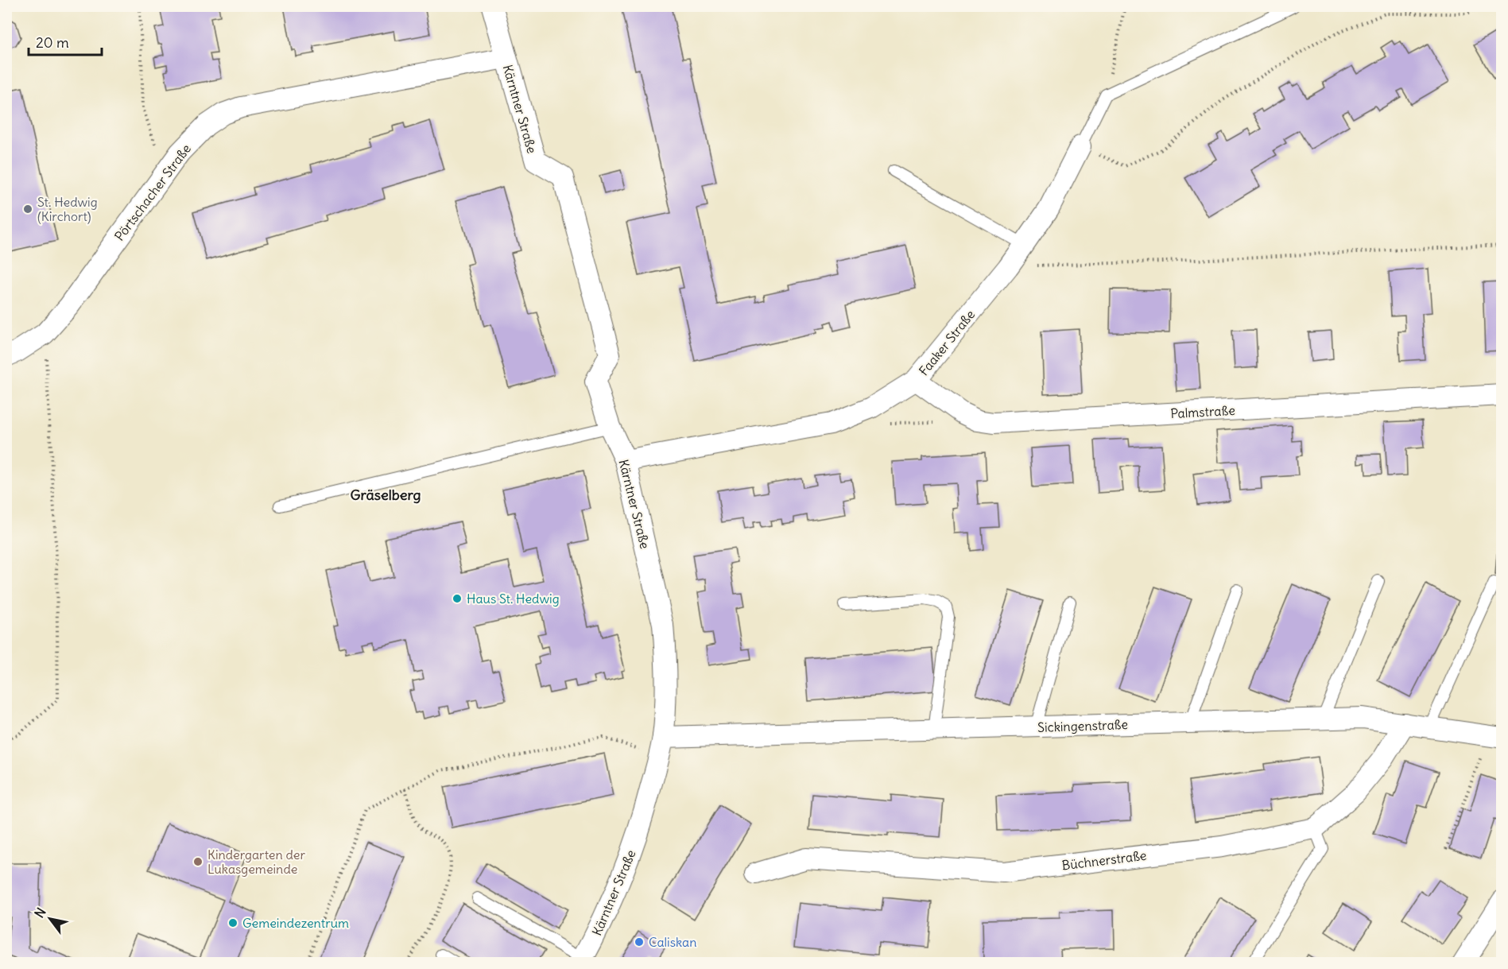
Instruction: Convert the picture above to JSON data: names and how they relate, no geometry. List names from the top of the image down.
{
  "streets": {
    "street": [
      "Kärntner Straße",
      "Pörtschacher Straße",
      "Faaker Straße",
      "Palmstraße",
      "Sickingenstraße",
      "Büchnerstraße"
    ]
  },
  "crossings": [
    ["Kärntner Straße", "Pörtschacher Straße"],
    ["Kärntner Straße", "Faaker Straße"],
    ["Kärntner Straße", "Sickingenstraße"],
    ["Faaker Straße", "Palmstraße"],
    ["Sickingenstraße", "Büchnerstraße"]
  ],
  "districts": ["Gräselberg"],
  "places": [
    "St. Hedwig (Kirchort)",
    "Haus St. Hedwig",
    "Kindergarten der Lukasgemeinde",
    "Gemeindezentrum",
    "Caliskan"
  ],
  "scale_bar": "20 m",
  "north": "top left"
}
